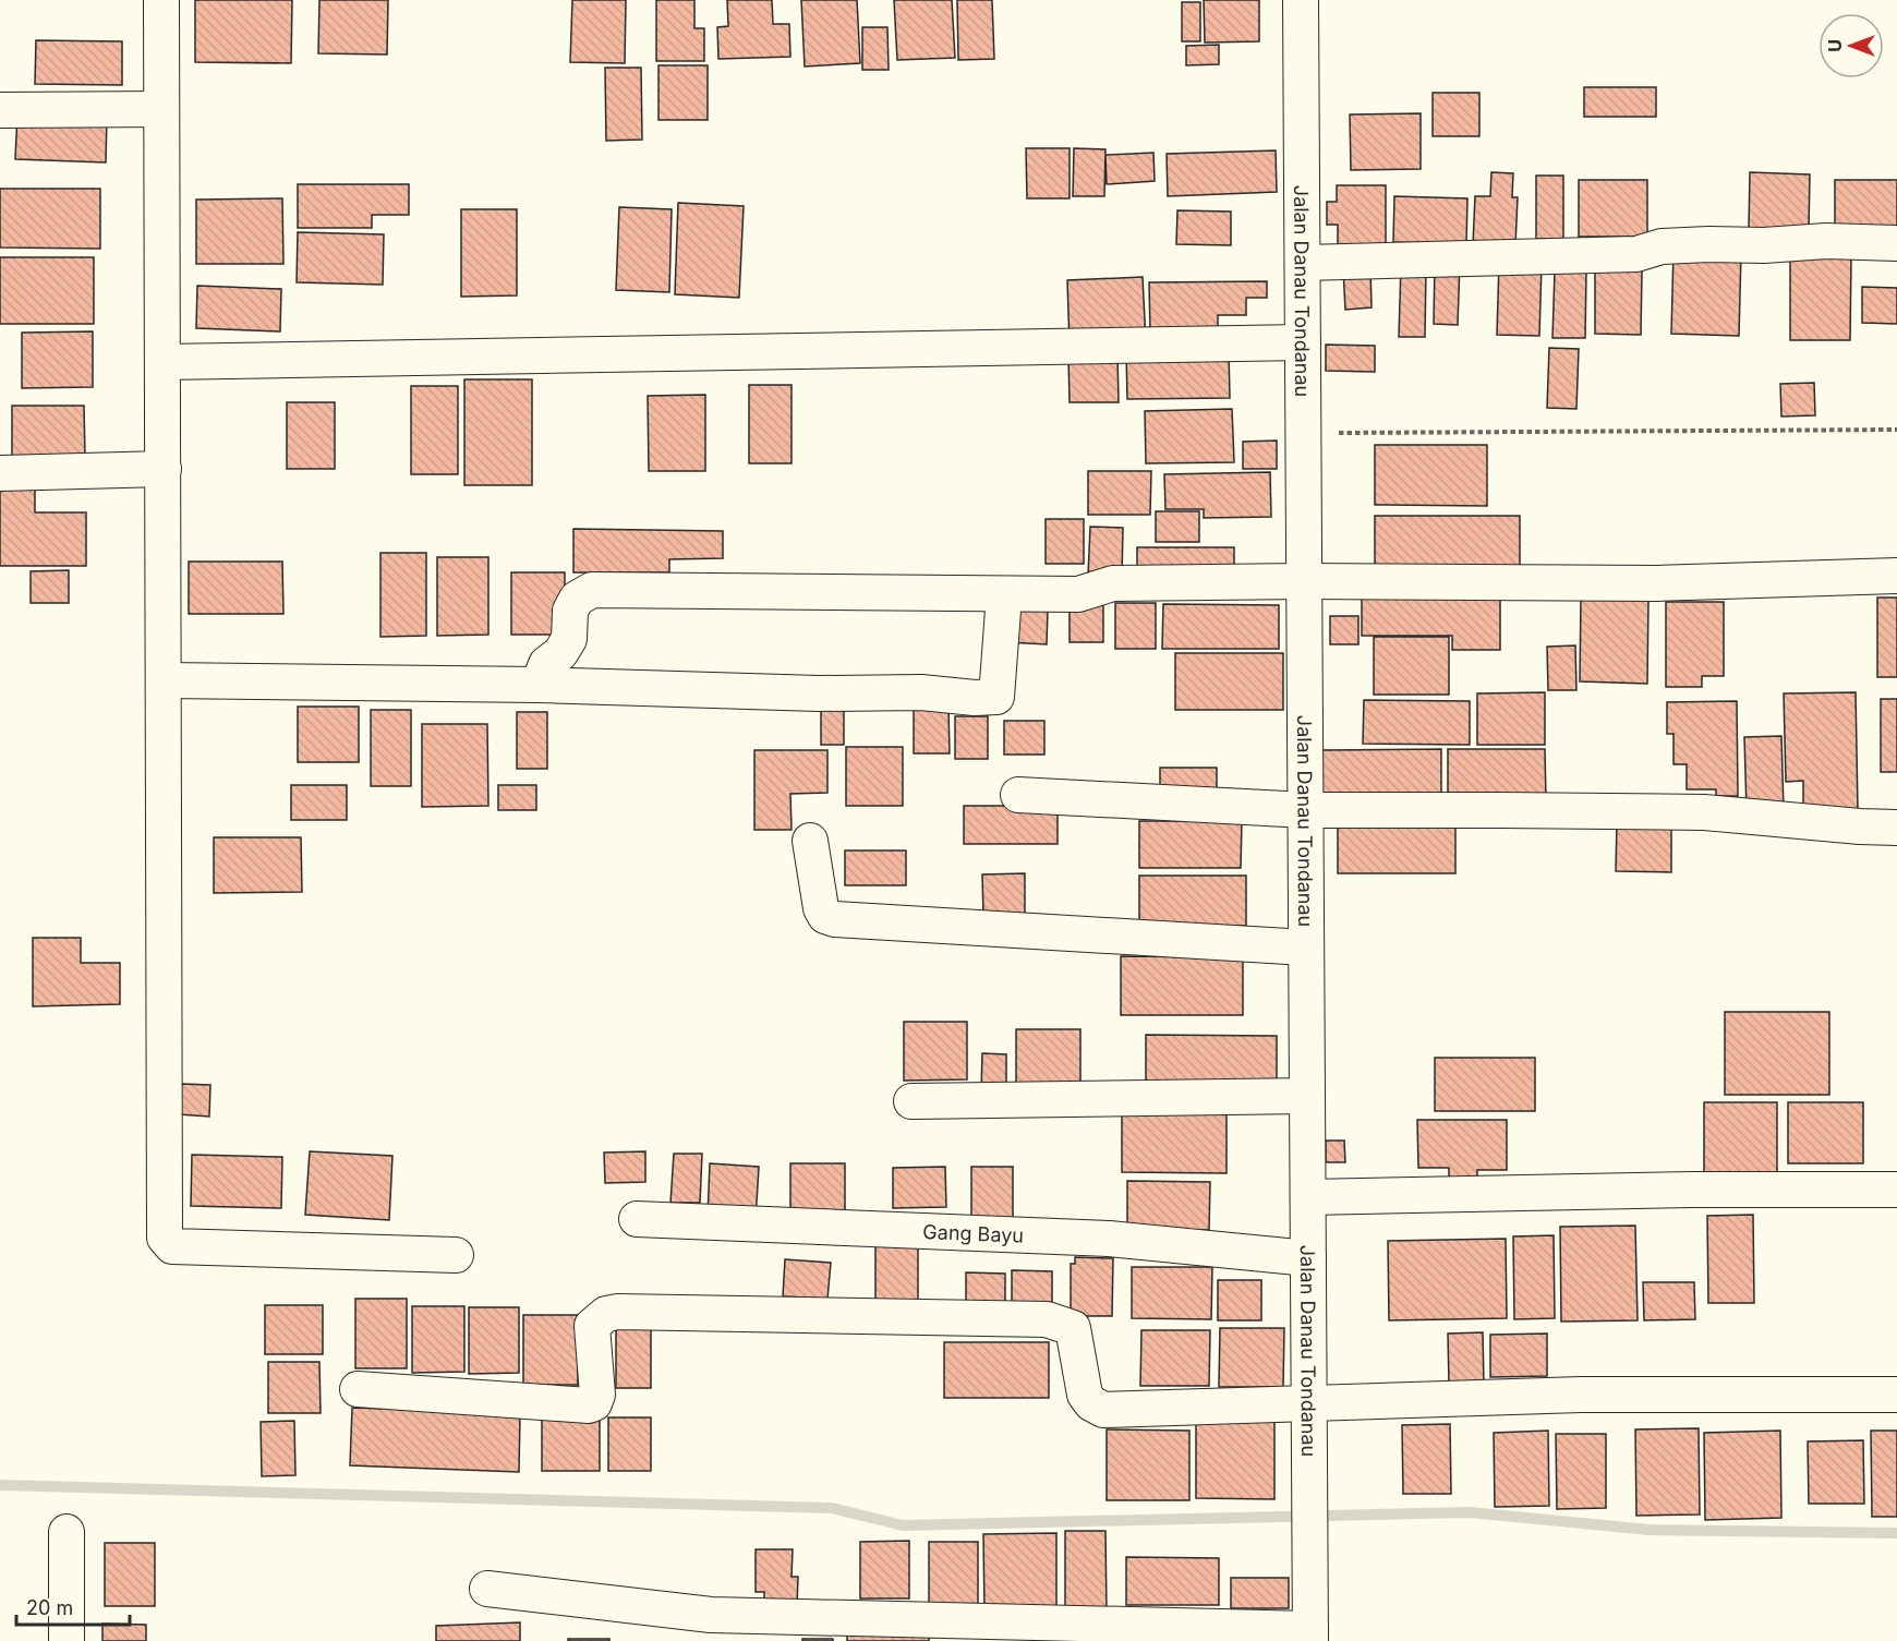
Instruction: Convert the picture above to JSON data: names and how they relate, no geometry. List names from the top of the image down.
{
  "streets": {
    "street": ["Jalan Danau Tondanau", "Gang Bayu"]
  },
  "crossings": [
    ["Jalan Danau Tondanau", "Gang Bayu"]
  ],
  "scale_bar": "20 m",
  "north": "left"
}
